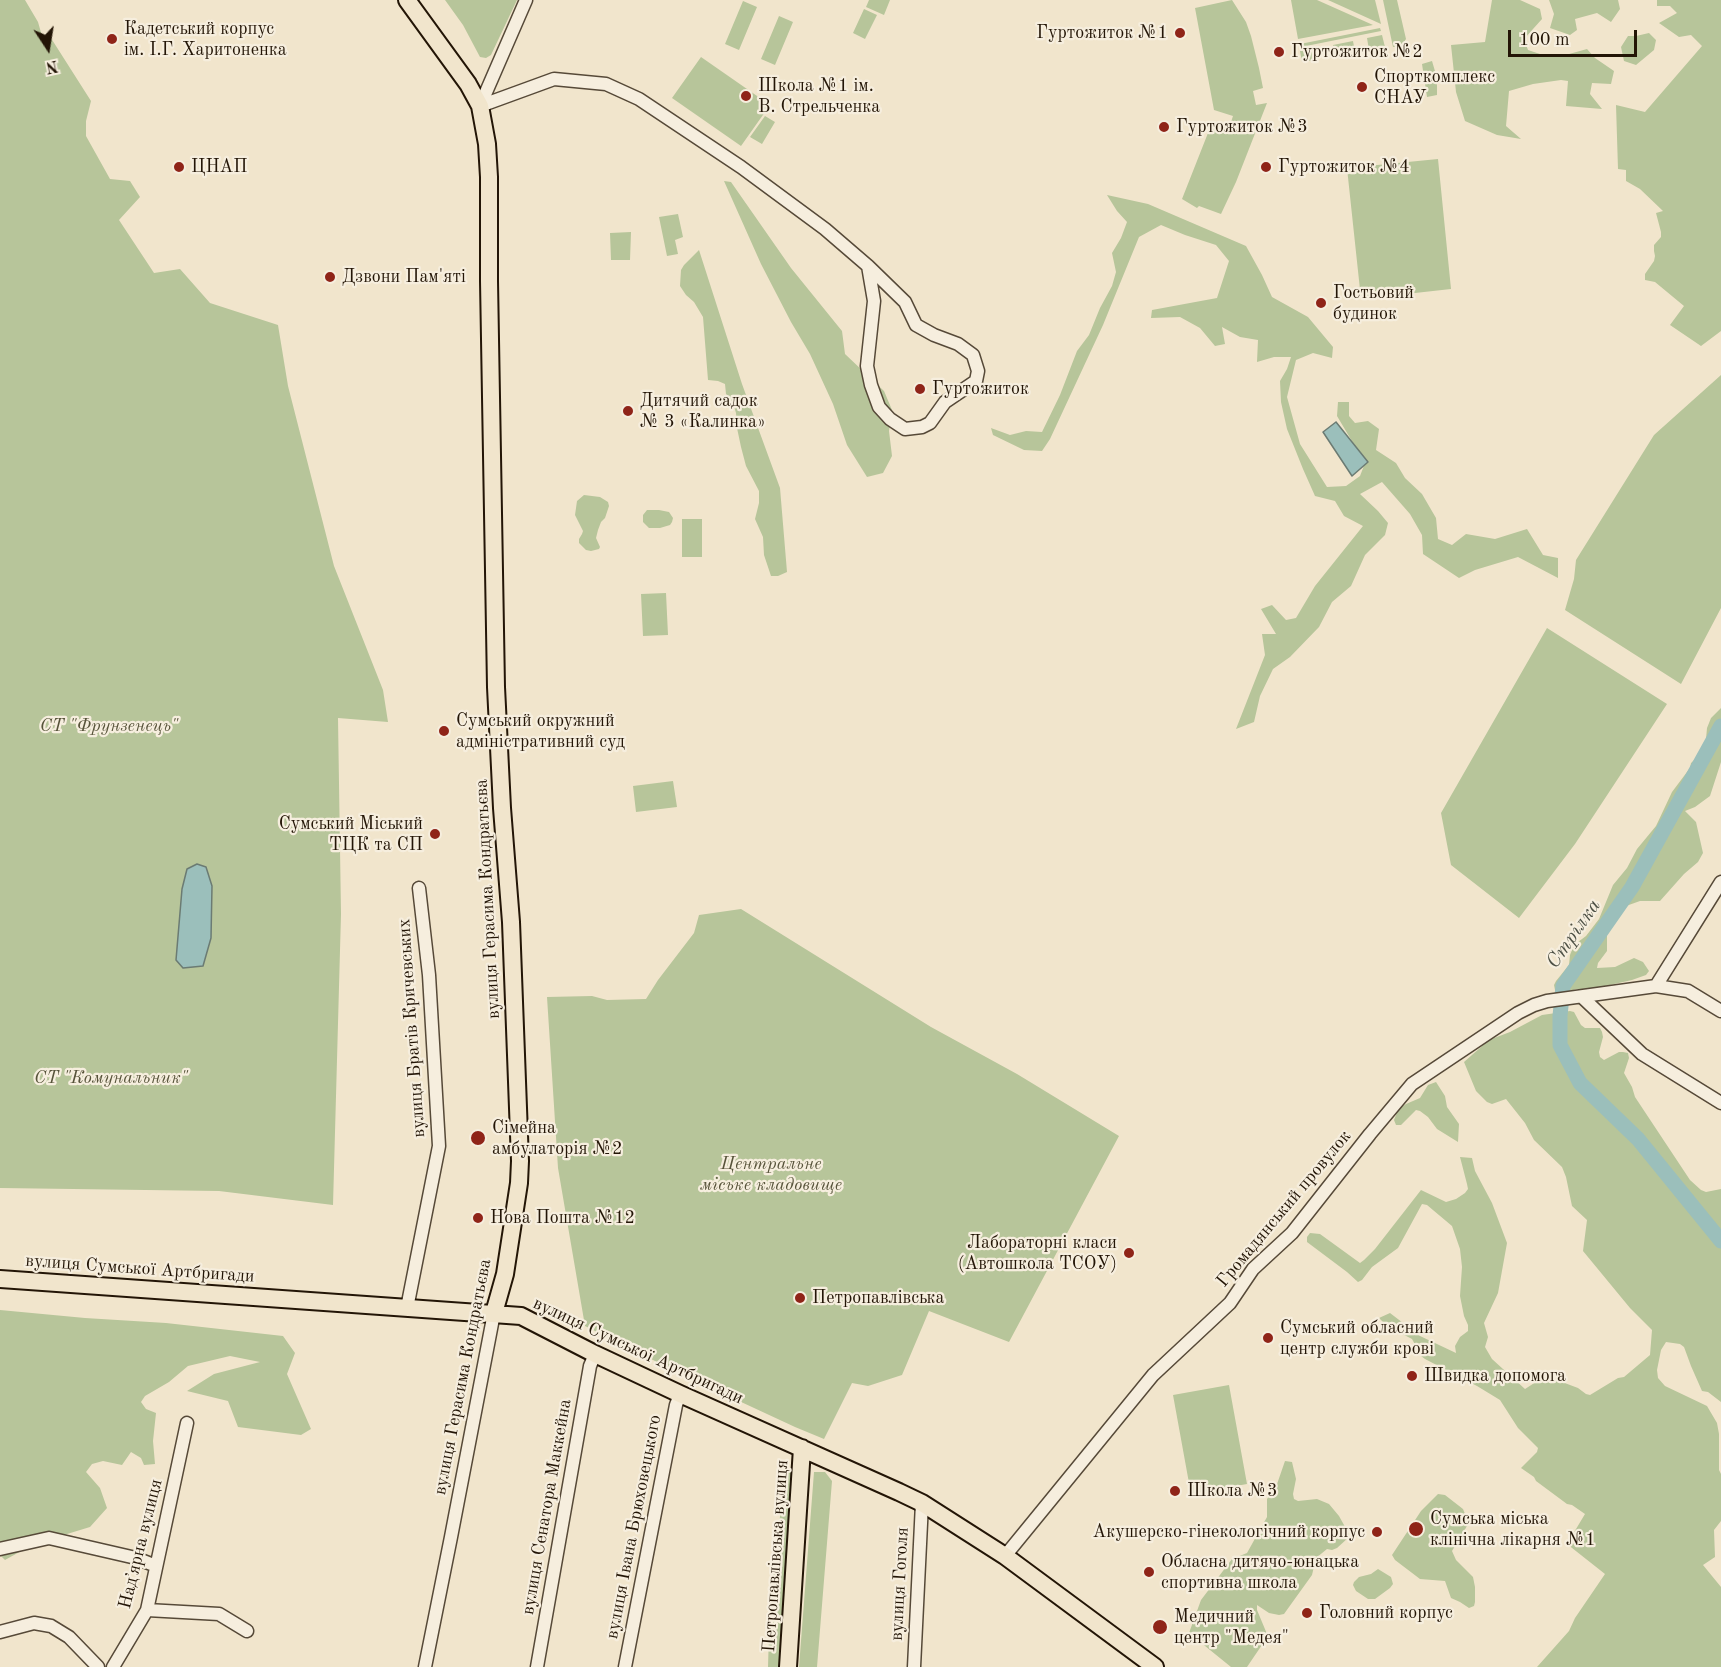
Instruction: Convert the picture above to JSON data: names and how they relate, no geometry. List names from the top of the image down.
{
  "streets": {
    "main road": ["вулиця Герасима Кондратьєва", "вулиця Сумської Артбригади", "Петропавлівська вулиця"],
    "street": [
      "вулиця Братів Кричевських",
      "Громадянський провулок",
      "вулиця Сенатора Маккейна",
      "вулиця Івана Брюховецького",
      "Надʼярна вулиця",
      "вулиця Гоголя"
    ]
  },
  "crossings": [
    ["вулиця Герасима Кондратьєва", "вулиця Сумської Артбригади"],
    ["вулиця Братів Кричевських", "вулиця Сумської Артбригади"],
    ["Громадянський провулок", "вулиця Сумської Артбригади"],
    ["вулиця Сумської Артбригади", "вулиця Сенатора Маккейна"],
    ["вулиця Сумської Артбригади", "вулиця Івана Брюховецького"],
    ["вулиця Сумської Артбригади", "Петропавлівська вулиця"],
    ["вулиця Сумської Артбригади", "вулиця Гоголя"]
  ],
  "water": ["Стрілка"],
  "parks": ["СТ \"Фрунзенець\"", "СТ \"Комунальник\"", "Центральне міське кладовище"],
  "places": [
    "Гуртожиток №1",
    "Кадетський корпус ім. І.Г. Харитоненка",
    "Гуртожиток №2",
    "Спорткомплекс СНАУ",
    "Школа №1 ім. В. Стрельченка",
    "Гуртожиток №3",
    "ЦНАП",
    "Гуртожиток №4",
    "Дзвони Пам'яті",
    "Гостьовий будинок",
    "Гуртожиток",
    "Дитячий садок № 3 «Калинка»",
    "Сумський окружний адміністративний суд",
    "Сумський Міський ТЦК та СП",
    "Сімейна амбулаторія №2",
    "Нова Пошта №12",
    "Лабораторні класи (Автошкола ТСОУ)",
    "Петропавлівська",
    "Сумський обласний центр служби крові",
    "Швидка допомога",
    "Школа №3",
    "Сумська міська клінічна лікарня №1",
    "Акушерско-гінекологічний корпус",
    "Обласна дитячо-юнацька спортивна школа",
    "Головний корпус",
    "Медичний центр \"Медея\""
  ],
  "scale_bar": "100 m",
  "north": "bottom"
}
